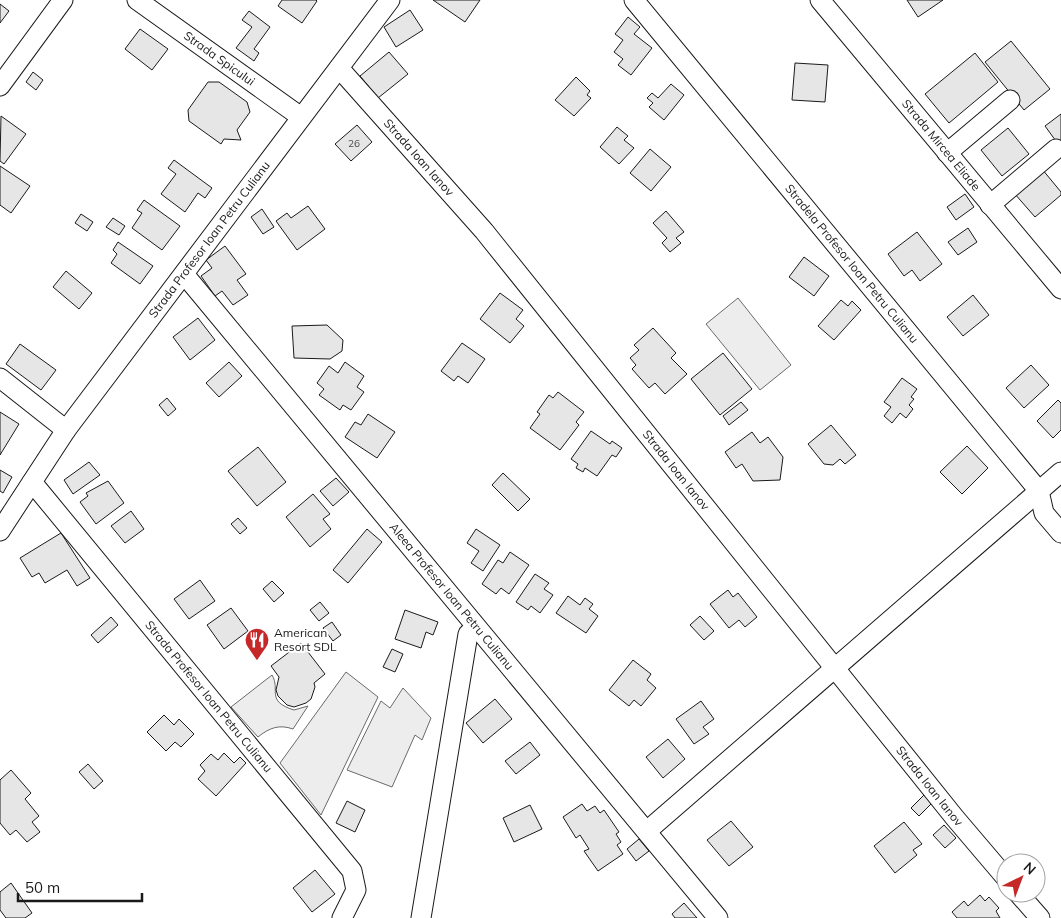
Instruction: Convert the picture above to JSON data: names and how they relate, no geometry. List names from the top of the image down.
{
  "streets": {
    "street": [
      "Strada Spicului",
      "Strada Mircea Eliade",
      "Strada Ioan Ianov",
      "Strada Profesor Ioan Petru Culianu",
      "Stradela Profesor Ioan Petru Culianu",
      "Aleea Profesor Ioan Petru Culianu"
    ]
  },
  "crossings": [
    ["Strada Spicului", "Strada Profesor Ioan Petru Culianu"],
    ["Strada Ioan Ianov", "Strada Profesor Ioan Petru Culianu"],
    ["Strada Profesor Ioan Petru Culianu", "Aleea Profesor Ioan Petru Culianu"]
  ],
  "places": {
    "restaurant": ["American Resort SDL"]
  },
  "house_numbers": ["26"],
  "scale_bar": "50 m",
  "north": "top right"
}
